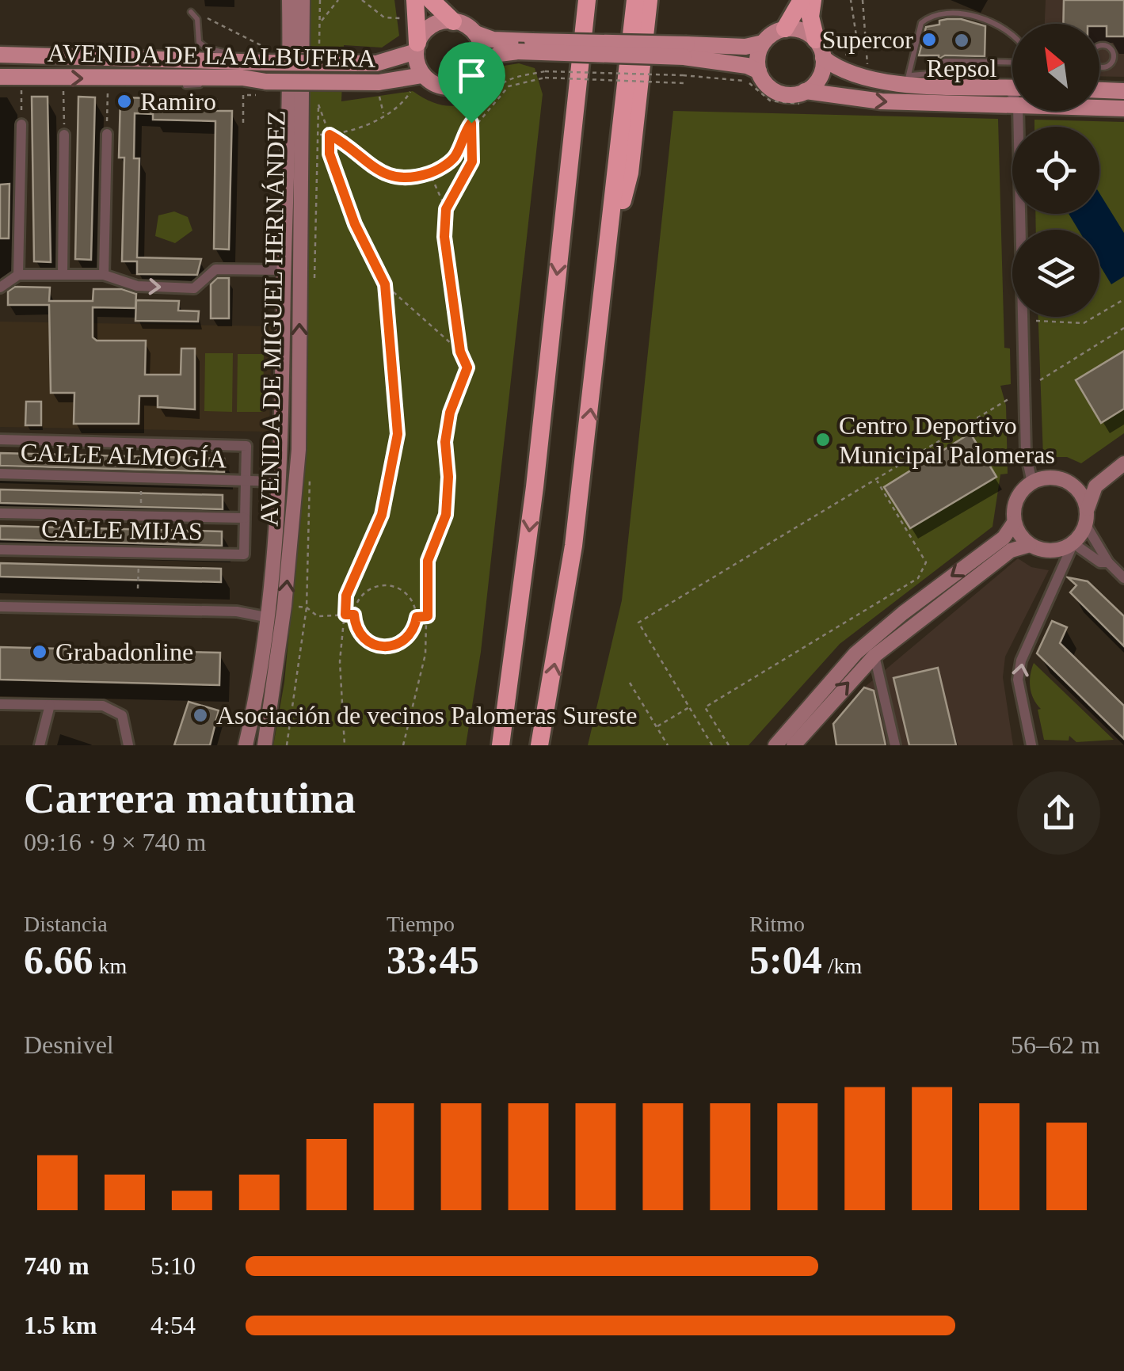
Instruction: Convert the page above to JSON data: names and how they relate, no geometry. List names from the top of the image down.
{
  "streets": {
    "main road": ["AVENIDA DE LA ALBUFERA"],
    "street": ["AVENIDA DE MIGUEL HERNÁNDEZ", "CALLE ALMOGÍA", "CALLE MIJAS"]
  },
  "crossings": [
    ["AVENIDA DE MIGUEL HERNÁNDEZ", "CALLE ALMOGÍA"],
    ["CALLE ALMOGÍA", "CALLE MIJAS"]
  ],
  "places": [
    "Supercor",
    "Repsol",
    "Ramiro",
    "Centro Deportivo Municipal Palomeras",
    "Grabadonline",
    "Asociación de vecinos Palomeras Sureste"
  ],
  "north": "top left",
  "page": {
    "heading": ["Carrera matutina", "09:16 · 9 × 740 m"],
    "stats": [
      ["Distancia", "6.66 km"],
      ["Tiempo", "33:45"],
      ["Ritmo", "5:04 /km"]
    ],
    "chart": ["Desnivel", "56–62 m"],
    "list": [
      {
        "name": "740 m",
        "note": "5:10"
      },
      {
        "name": "1.5 km",
        "note": "4:54"
      }
    ]
  }
}
